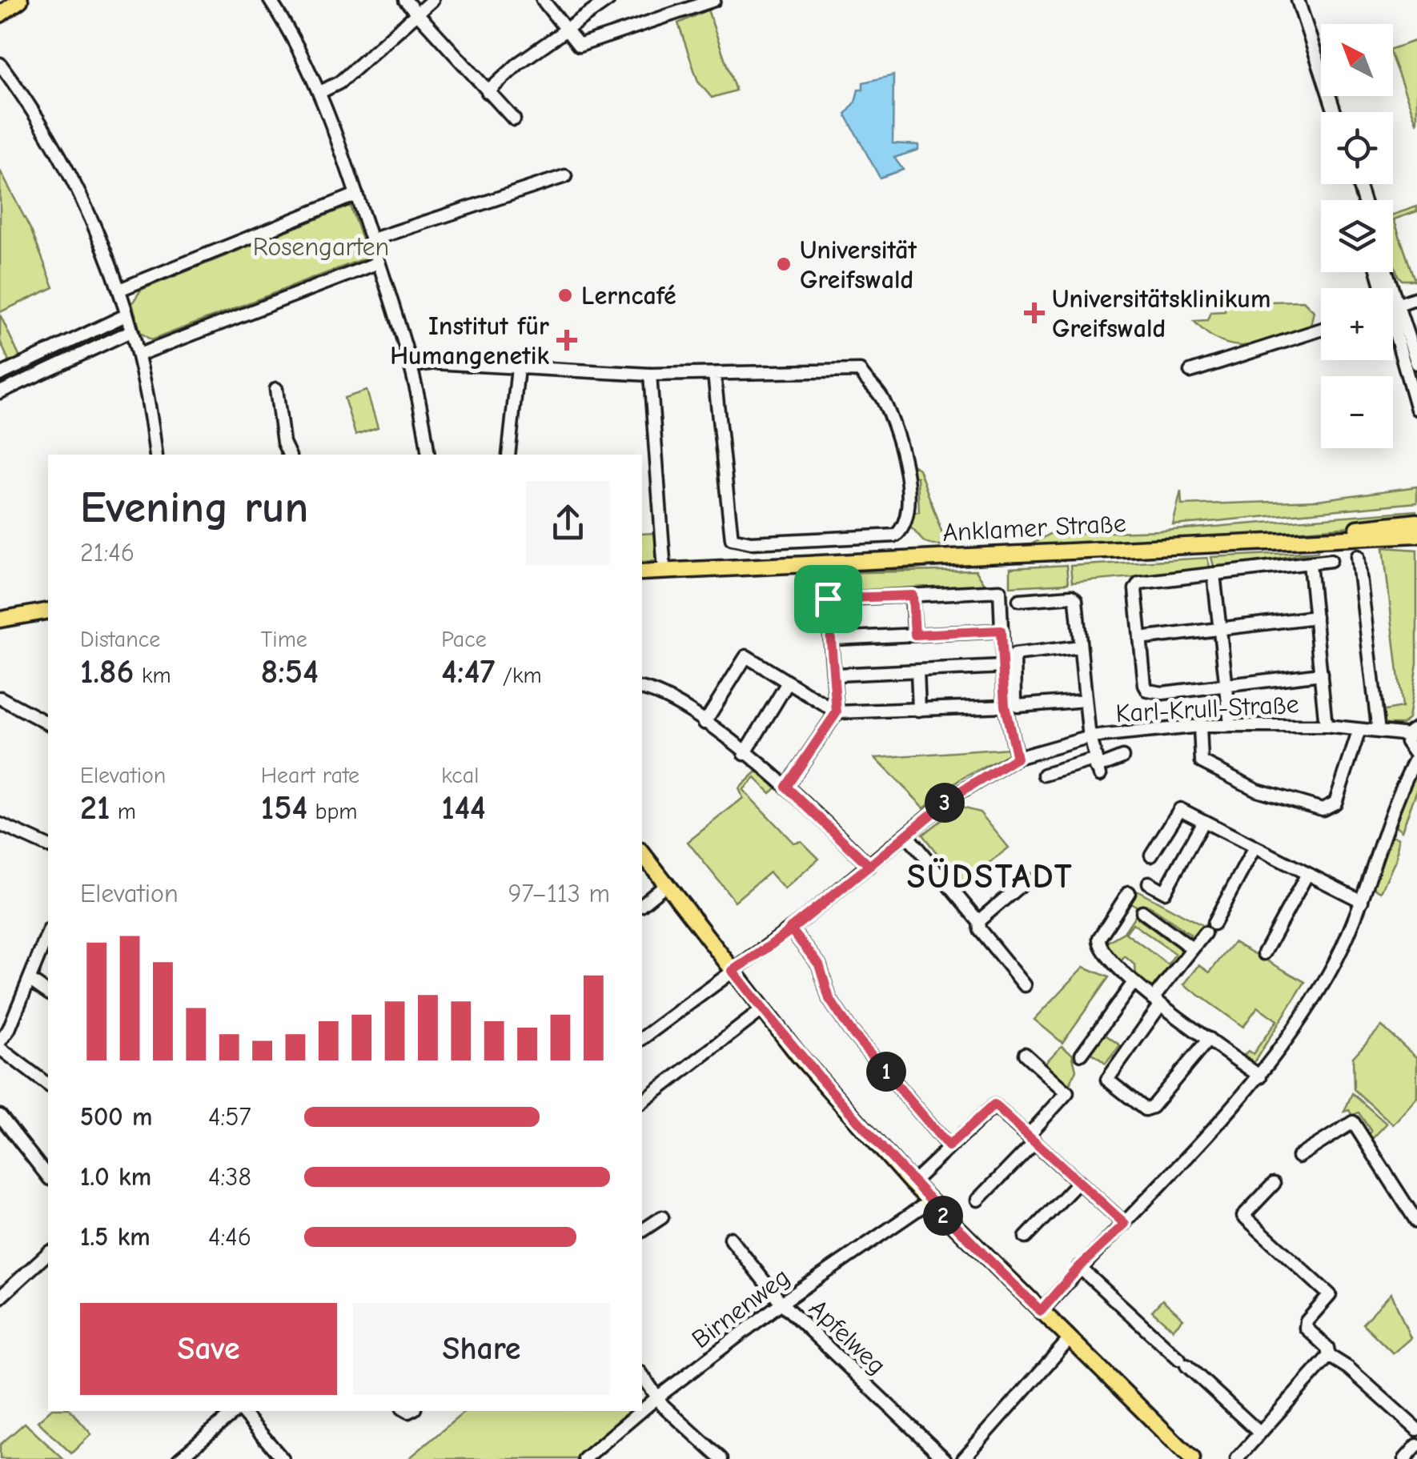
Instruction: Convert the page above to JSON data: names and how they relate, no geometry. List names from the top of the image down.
{
  "streets": {
    "main road": ["Anklamer Straße"],
    "street": ["Karl-Krull-Straße", "Birnenweg", "Apfelweg"]
  },
  "crossings": [
    ["Birnenweg", "Apfelweg"]
  ],
  "districts": ["SÜDSTADT"],
  "parks": ["Rosengarten"],
  "places": {
    "other": ["Universität Greifswald", "Lerncafé"],
    "health": ["Universitätsklinikum Greifswald", "Institut für Humangenetik"]
  },
  "north": "top left",
  "page": {
    "map_buttons": ["+", "−"],
    "heading": ["Evening run", "21:46"],
    "stats": [
      ["Distance", "1.86 km"],
      ["Time", "8:54"],
      ["Pace", "4:47 /km"],
      ["Elevation", "21 m"],
      ["Heart rate", "154 bpm"],
      ["kcal", "144"]
    ],
    "pins": ["3", "1", "2"],
    "chart": ["Elevation", "97–113 m"],
    "list": [
      {
        "name": "500 m",
        "note": "4:57"
      },
      {
        "name": "1.0 km",
        "note": "4:38"
      },
      {
        "name": "1.5 km",
        "note": "4:46"
      }
    ],
    "buttons": ["Save", "Share"]
  }
}
